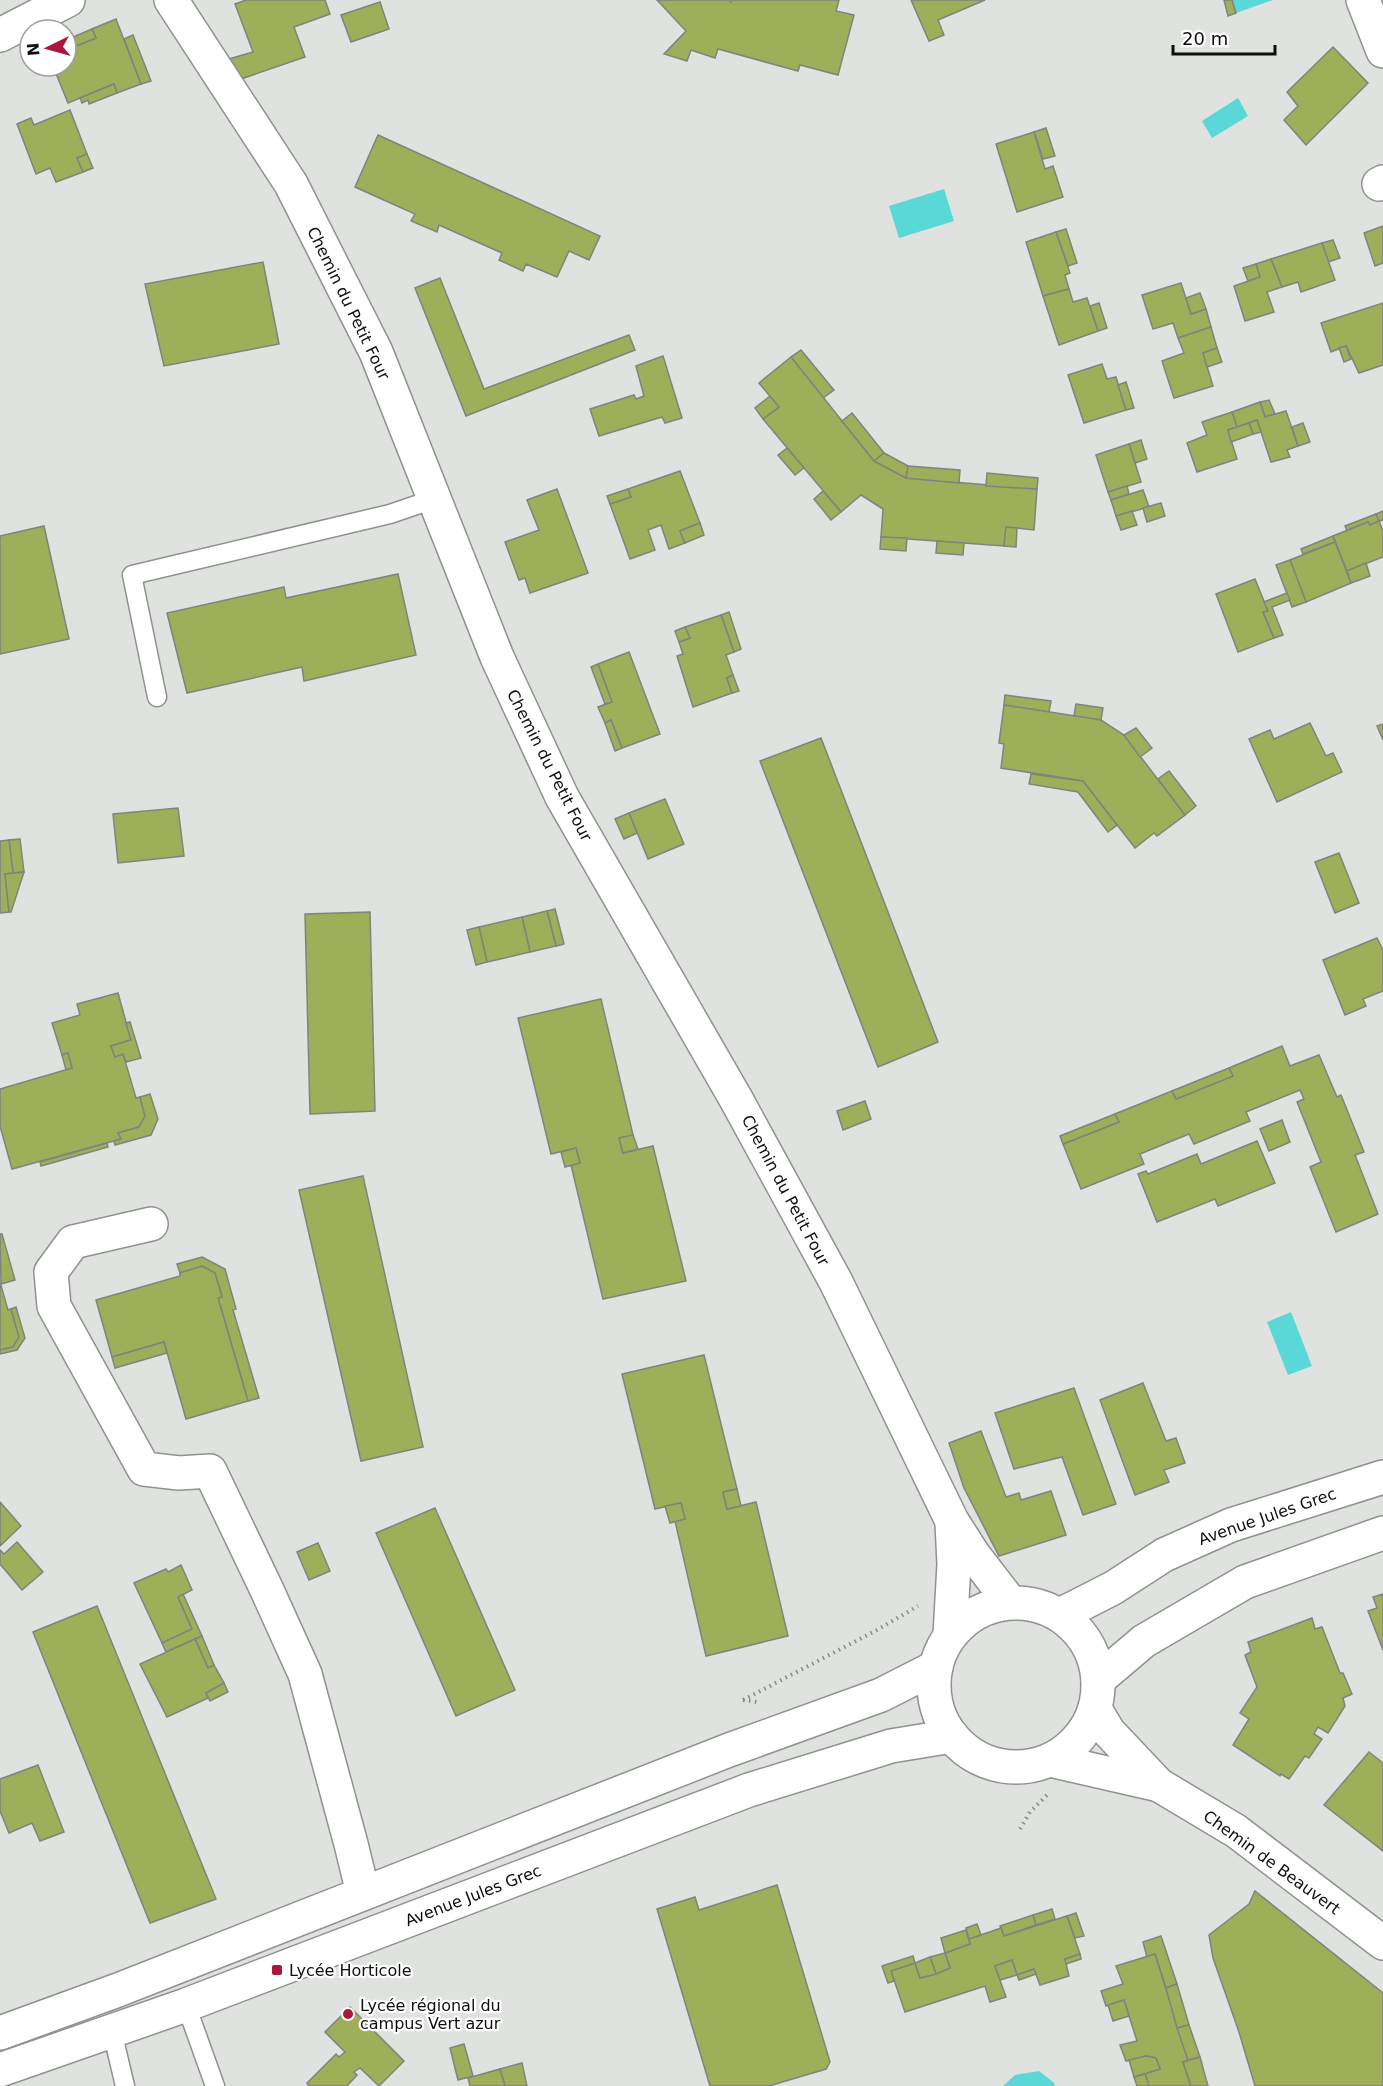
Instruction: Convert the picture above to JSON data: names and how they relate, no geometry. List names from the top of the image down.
{
  "streets": {
    "street": ["Chemin du Petit Four", "Avenue Jules Grec", "Chemin de Beauvert"]
  },
  "crossings": [
    ["Chemin du Petit Four", "Avenue Jules Grec"],
    ["Chemin du Petit Four", "Chemin de Beauvert"],
    ["Avenue Jules Grec", "Chemin de Beauvert"]
  ],
  "places": {
    "transit": ["Lycée Horticole"],
    "other": ["Lycée régional du campus Vert azur"]
  },
  "scale_bar": "20 m",
  "north": "left"
}
